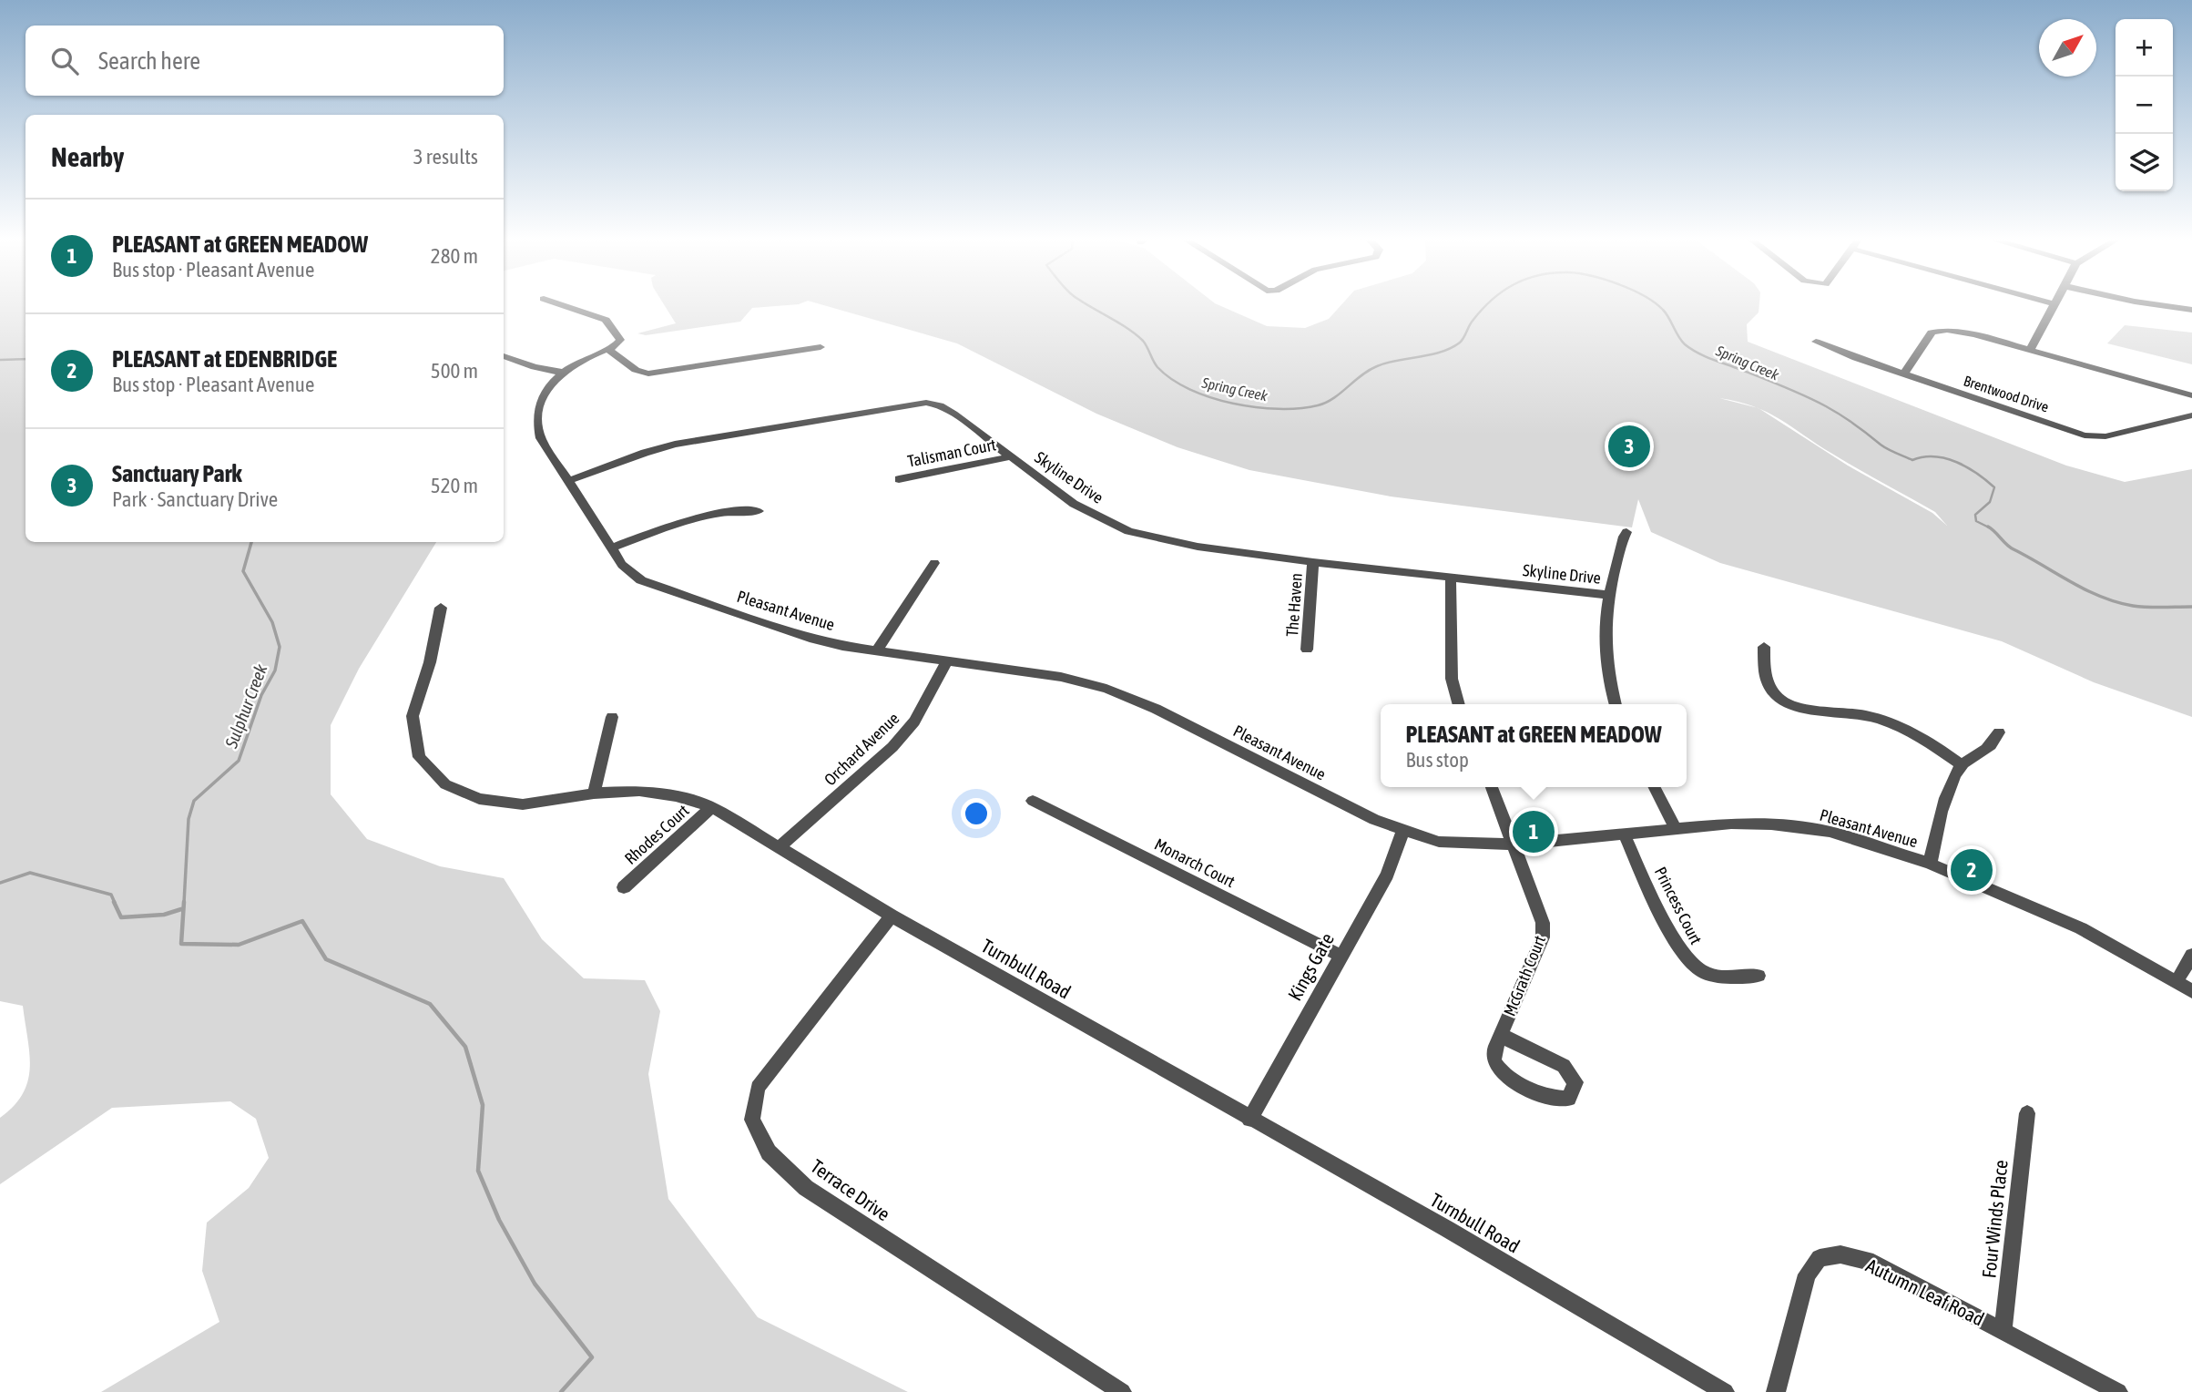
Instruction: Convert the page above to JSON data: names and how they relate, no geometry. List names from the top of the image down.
{
  "streets": {
    "street": [
      "Brentwood Drive",
      "Talisman Court",
      "Skyline Drive",
      "The Haven",
      "Pleasant Avenue",
      "Orchard Avenue",
      "Rhodes Court",
      "Monarch Court",
      "Princess Court",
      "Kings Gate",
      "Turnbull Road",
      "McGrath Court",
      "Terrace Drive",
      "Four Winds Place",
      "Autumn Leaf Road"
    ]
  },
  "crossings": [
    ["Talisman Court", "Skyline Drive"],
    ["Skyline Drive", "The Haven"],
    ["Skyline Drive", "Pleasant Avenue"],
    ["Pleasant Avenue", "Orchard Avenue"],
    ["Pleasant Avenue", "Princess Court"],
    ["Pleasant Avenue", "Kings Gate"],
    ["Pleasant Avenue", "McGrath Court"],
    ["Orchard Avenue", "Turnbull Road"],
    ["Rhodes Court", "Turnbull Road"],
    ["Monarch Court", "Kings Gate"],
    ["Kings Gate", "Turnbull Road"],
    ["Turnbull Road", "Terrace Drive"],
    ["Four Winds Place", "Autumn Leaf Road"]
  ],
  "water": ["Spring Creek", "Sulphur Creek"],
  "north": "top right",
  "page": {
    "map_buttons": ["+", "−"],
    "search": "Search here",
    "heading": ["Nearby", "3 results"],
    "list": [
      {
        "mark": "1",
        "name": "PLEASANT at GREEN MEADOW",
        "note": "Bus stop · Pleasant Avenue",
        "value": "280 m"
      },
      {
        "mark": "2",
        "name": "PLEASANT at EDENBRIDGE",
        "note": "Bus stop · Pleasant Avenue",
        "value": "500 m"
      },
      {
        "mark": "3",
        "name": "Sanctuary Park",
        "note": "Park · Sanctuary Drive",
        "value": "520 m"
      }
    ],
    "pins": ["3", "1", "2"],
    "popup": ["PLEASANT at GREEN MEADOW", "Bus stop"]
  }
}
